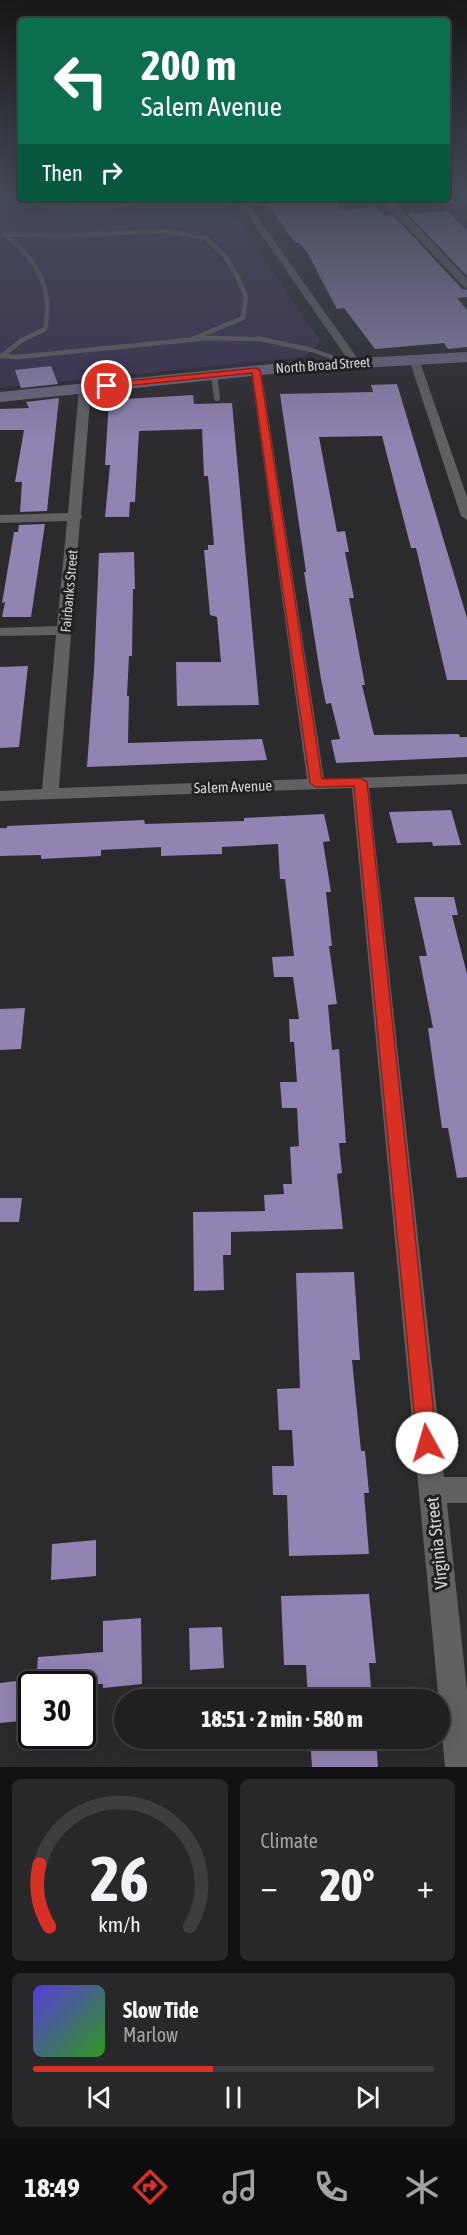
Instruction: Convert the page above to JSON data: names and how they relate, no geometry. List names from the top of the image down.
{
  "streets": {
    "main road": ["North Broad Street"],
    "street": ["Fairbanks Street", "Salem Avenue", "Virginia Street"]
  },
  "crossings": [
    ["North Broad Street", "Fairbanks Street"],
    ["Fairbanks Street", "Salem Avenue"],
    ["Salem Avenue", "Virginia Street"]
  ],
  "page": {
    "turn": ["200 m", "Salem Avenue"],
    "then": "Then",
    "limit": "30",
    "trip": "18:51 · 2 min · 580 m",
    "tile": "Climate",
    "heat": ["−", "20°", "+"],
    "song": ["Slow Tide", "Marlow"],
    "tabs": "18:49",
    "gauge": ["26", "km/h"]
  }
}
